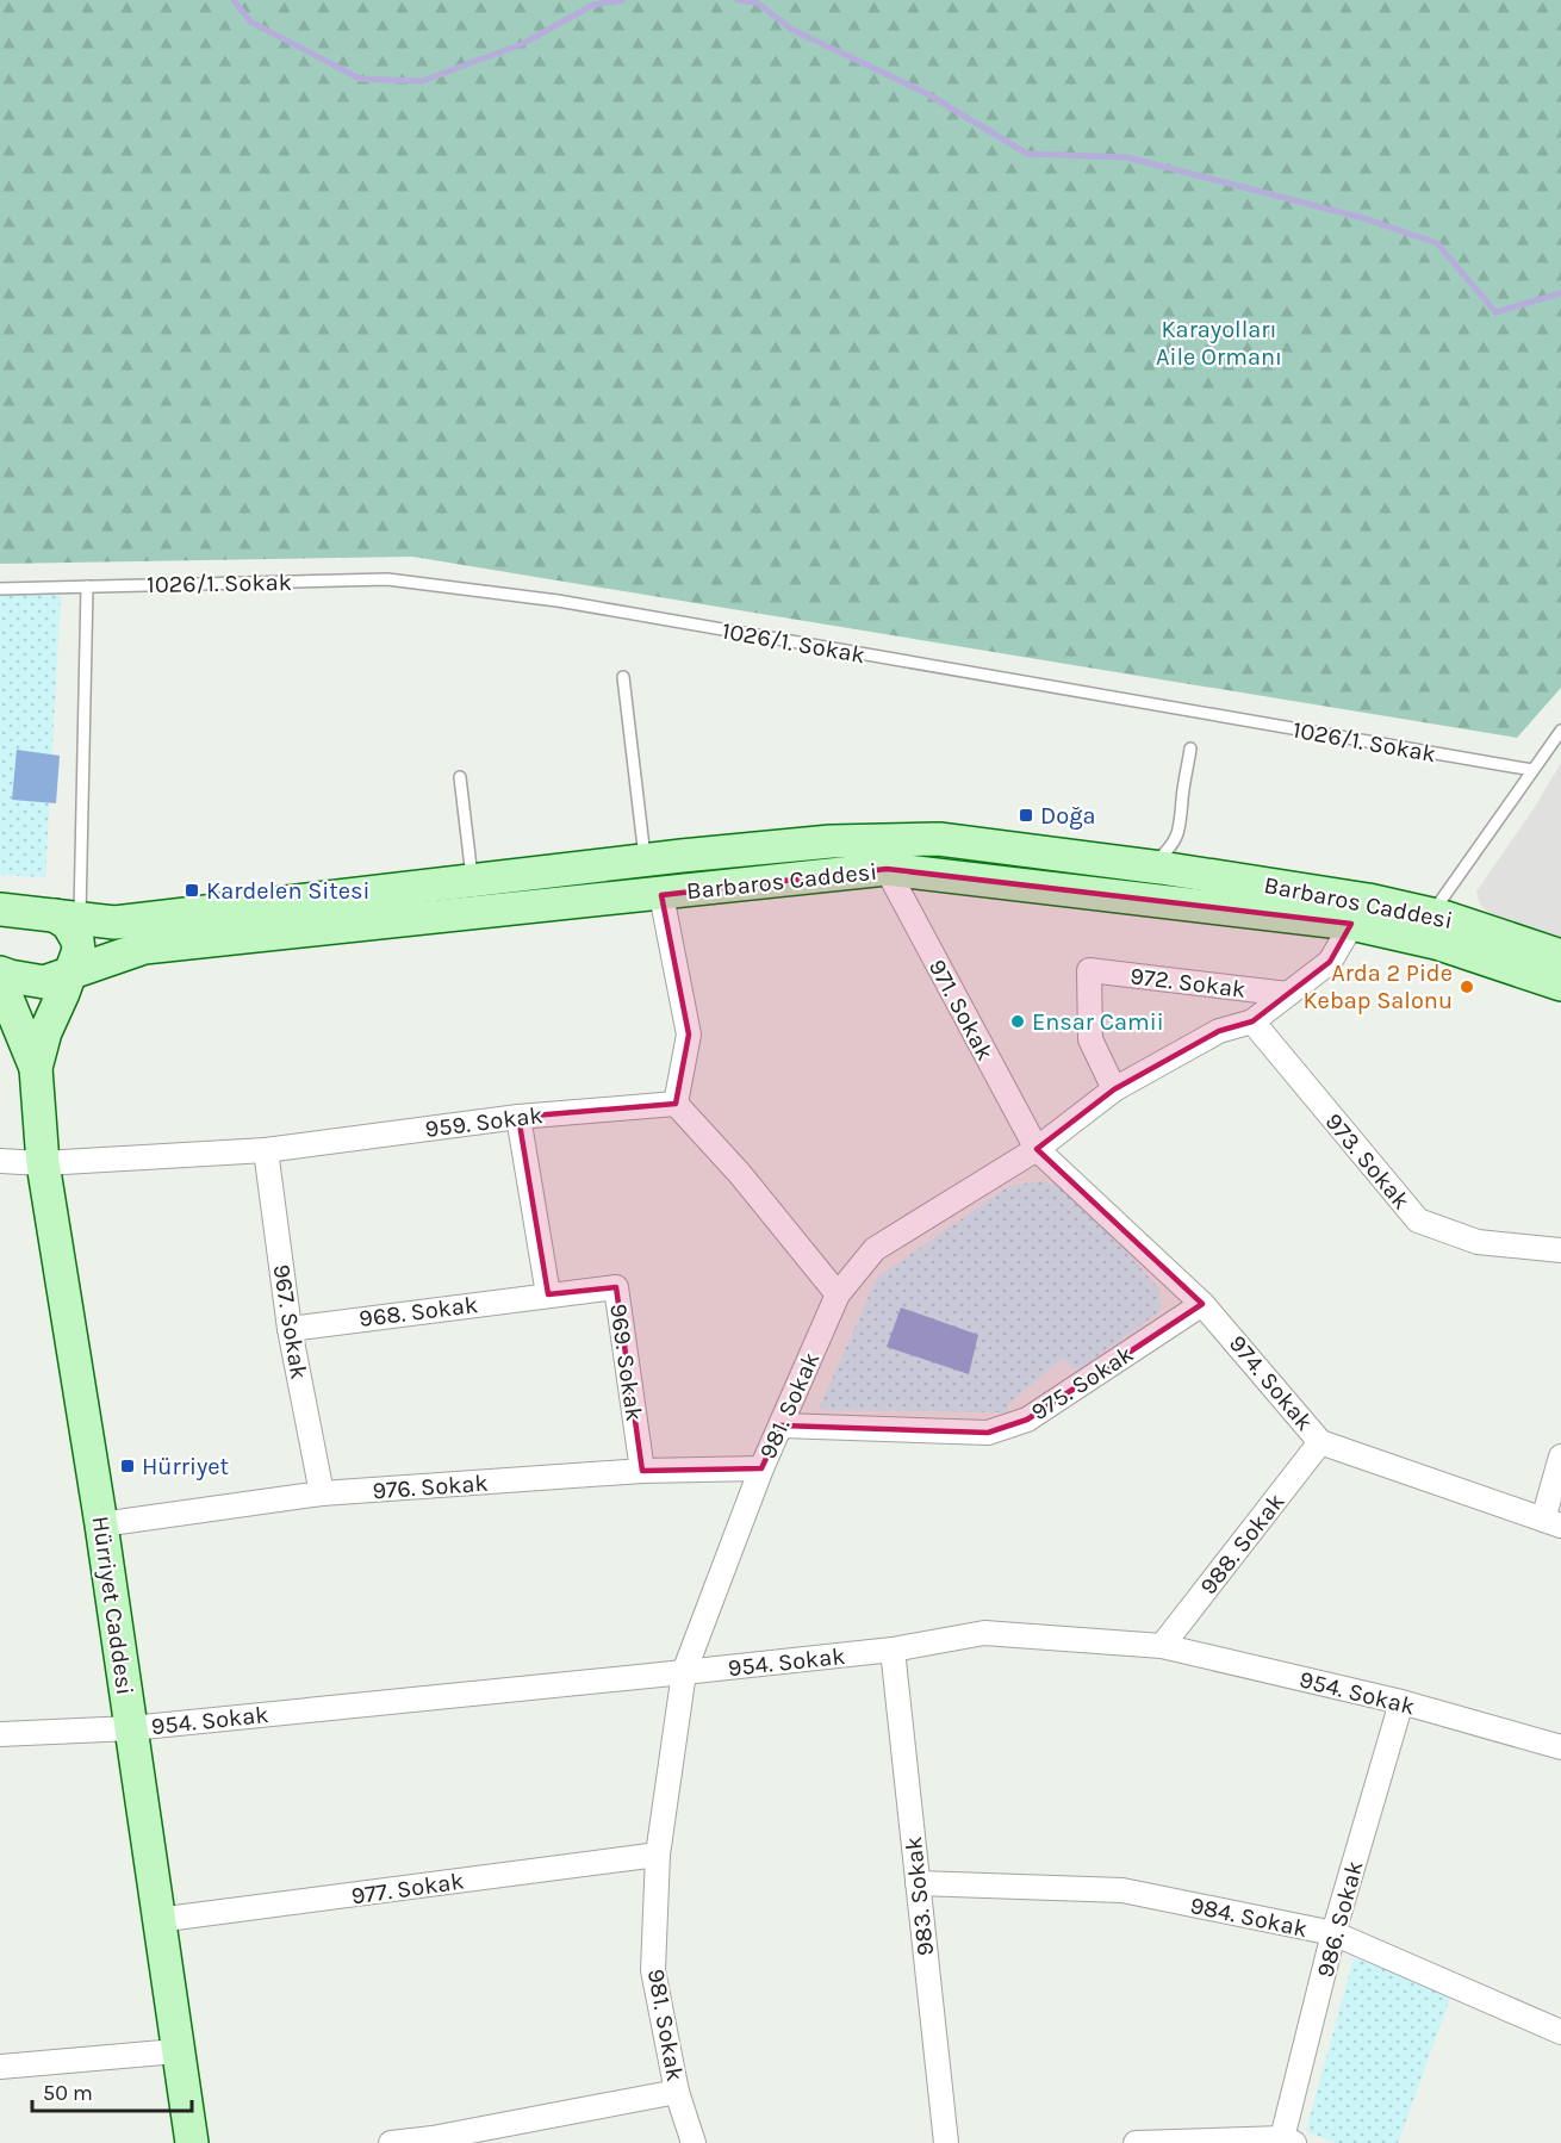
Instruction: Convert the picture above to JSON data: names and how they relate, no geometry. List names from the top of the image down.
{
  "streets": {
    "main road": ["Barbaros Caddesi", "Hürriyet Caddesi"],
    "street": [
      "972. Sokak",
      "971. Sokak",
      "959. Sokak",
      "973. Sokak",
      "968. Sokak",
      "967. Sokak",
      "969. Sokak",
      "975. Sokak",
      "974. Sokak",
      "981. Sokak",
      "976. Sokak",
      "988. Sokak",
      "954. Sokak",
      "977. Sokak",
      "983. Sokak",
      "984. Sokak",
      "986. Sokak"
    ],
    "lane": ["1026/1. Sokak"]
  },
  "crossings": [
    ["Barbaros Caddesi", "971. Sokak"],
    ["Barbaros Caddesi", "981. Sokak"],
    ["Barbaros Caddesi", "Hürriyet Caddesi"],
    ["972. Sokak", "981. Sokak"],
    ["971. Sokak", "974. Sokak"],
    ["971. Sokak", "981. Sokak"],
    ["959. Sokak", "967. Sokak"],
    ["959. Sokak", "Hürriyet Caddesi"],
    ["973. Sokak", "981. Sokak"],
    ["968. Sokak", "967. Sokak"],
    ["968. Sokak", "969. Sokak"],
    ["967. Sokak", "976. Sokak"],
    ["969. Sokak", "976. Sokak"],
    ["975. Sokak", "974. Sokak"],
    ["975. Sokak", "981. Sokak"],
    ["974. Sokak", "981. Sokak"],
    ["974. Sokak", "988. Sokak"],
    ["981. Sokak", "976. Sokak"],
    ["981. Sokak", "954. Sokak"],
    ["981. Sokak", "977. Sokak"],
    ["976. Sokak", "Hürriyet Caddesi"],
    ["988. Sokak", "954. Sokak"],
    ["Hürriyet Caddesi", "954. Sokak"],
    ["Hürriyet Caddesi", "977. Sokak"],
    ["954. Sokak", "983. Sokak"],
    ["954. Sokak", "986. Sokak"],
    ["983. Sokak", "984. Sokak"],
    ["984. Sokak", "986. Sokak"]
  ],
  "parks": ["Karayolları Aile Ormanı"],
  "places": {
    "transit": ["Doğa", "Kardelen Sitesi", "Hürriyet"],
    "other": ["Arda 2 Pide Kebap Salonu", "Ensar Camii"]
  },
  "scale_bar": "50 m"
}
